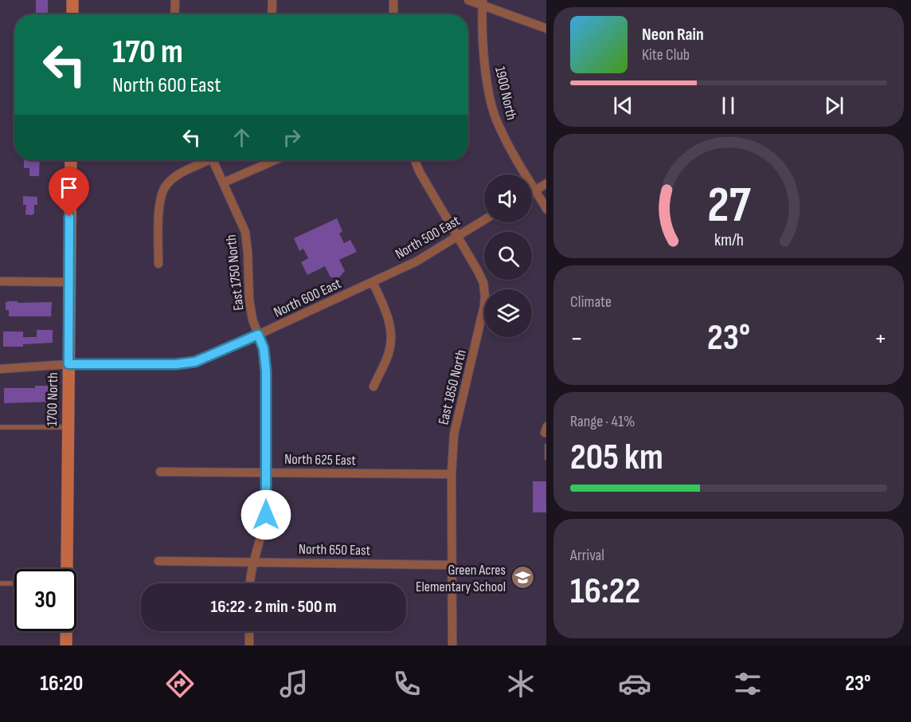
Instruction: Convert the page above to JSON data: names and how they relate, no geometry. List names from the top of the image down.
{
  "streets": {
    "street": [
      "1900 North",
      "North 500 East",
      "East 1750 North",
      "North 600 East",
      "East 1850 North",
      "1700 North",
      "North 625 East",
      "North 650 East"
    ]
  },
  "crossings": [
    ["North 500 East", "North 600 East"],
    ["North 500 East", "East 1850 North"],
    ["East 1750 North", "North 600 East"],
    ["East 1750 North", "North 625 East"],
    ["East 1750 North", "North 650 East"],
    ["North 600 East", "1700 North"],
    ["East 1850 North", "North 625 East"],
    ["East 1850 North", "North 650 East"]
  ],
  "places": {
    "school or university": ["Green Acres Elementary School"]
  },
  "page": {
    "turn": ["170 m", "North 600 East"],
    "song": ["Neon Rain", "Kite Club"],
    "tile": [
      "Climate",
      ["Range · 41%", "205 km"],
      ["Arrival", "16:22"]
    ],
    "heat": ["−", "23°", "+"],
    "limit": "30",
    "trip": "16:22 · 2 min · 500 m",
    "tabs": ["16:20", "23°"],
    "gauge": ["27", "km/h"]
  }
}
